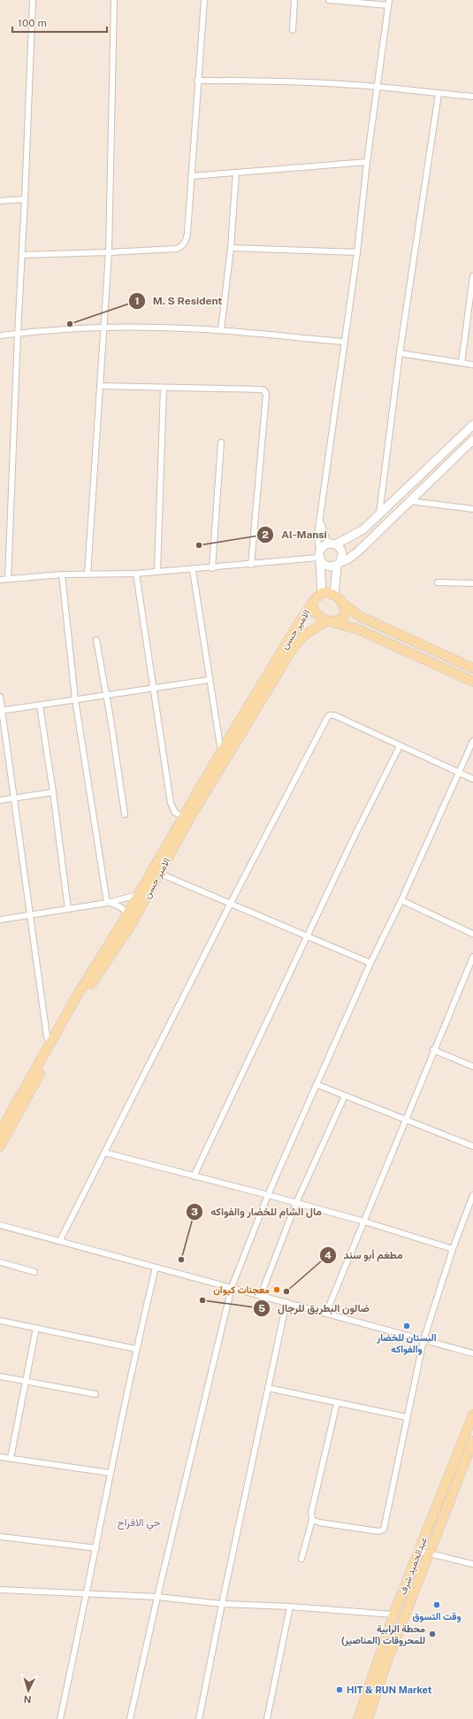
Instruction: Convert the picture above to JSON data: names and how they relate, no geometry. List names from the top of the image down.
{
  "streets": {
    "main road": ["الامير حسن", "عبدالحميد شرف"]
  },
  "districts": ["حي الافراح"],
  "places": [
    "M. S Resident",
    "Al-Mansi",
    "مال الشام للخضار والفواكه",
    "معجنات كيوان",
    "مطغم أبو سند",
    "ضالون البطريق للرجال",
    "البستان للخضار والفواكه",
    "وقت التسوق",
    "محطة الرابية للمحروقات (المناصير)",
    "HIT & RUN Market"
  ],
  "scale_bar": "100 m",
  "north": "bottom"
}
